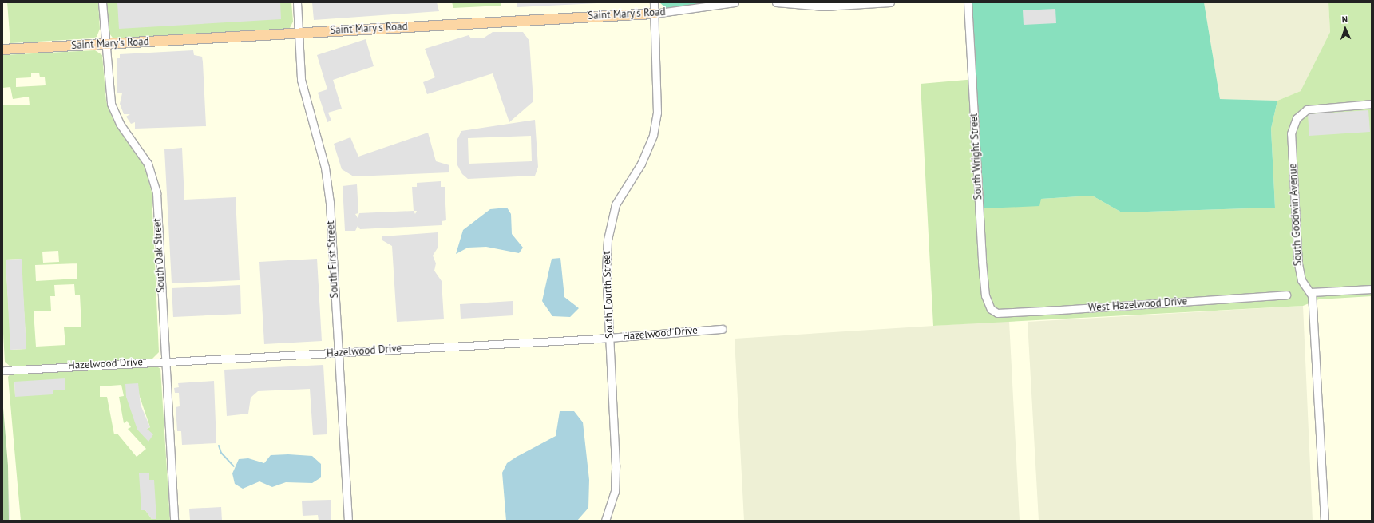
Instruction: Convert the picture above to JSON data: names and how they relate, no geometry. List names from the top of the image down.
{
  "streets": {
    "main road": ["Saint Mary's Road"],
    "street": [
      "South Wright Street",
      "South Goodwin Avenue",
      "South Oak Street",
      "South First Street",
      "South Fourth Street",
      "West Hazelwood Drive",
      "Hazelwood Drive"
    ]
  },
  "crossings": [
    ["Saint Mary's Road", "South Oak Street"],
    ["Saint Mary's Road", "South First Street"],
    ["Saint Mary's Road", "South Fourth Street"],
    ["South Wright Street", "West Hazelwood Drive"],
    ["South Oak Street", "Hazelwood Drive"],
    ["South First Street", "Hazelwood Drive"],
    ["South Fourth Street", "Hazelwood Drive"]
  ],
  "north": "top"
}
